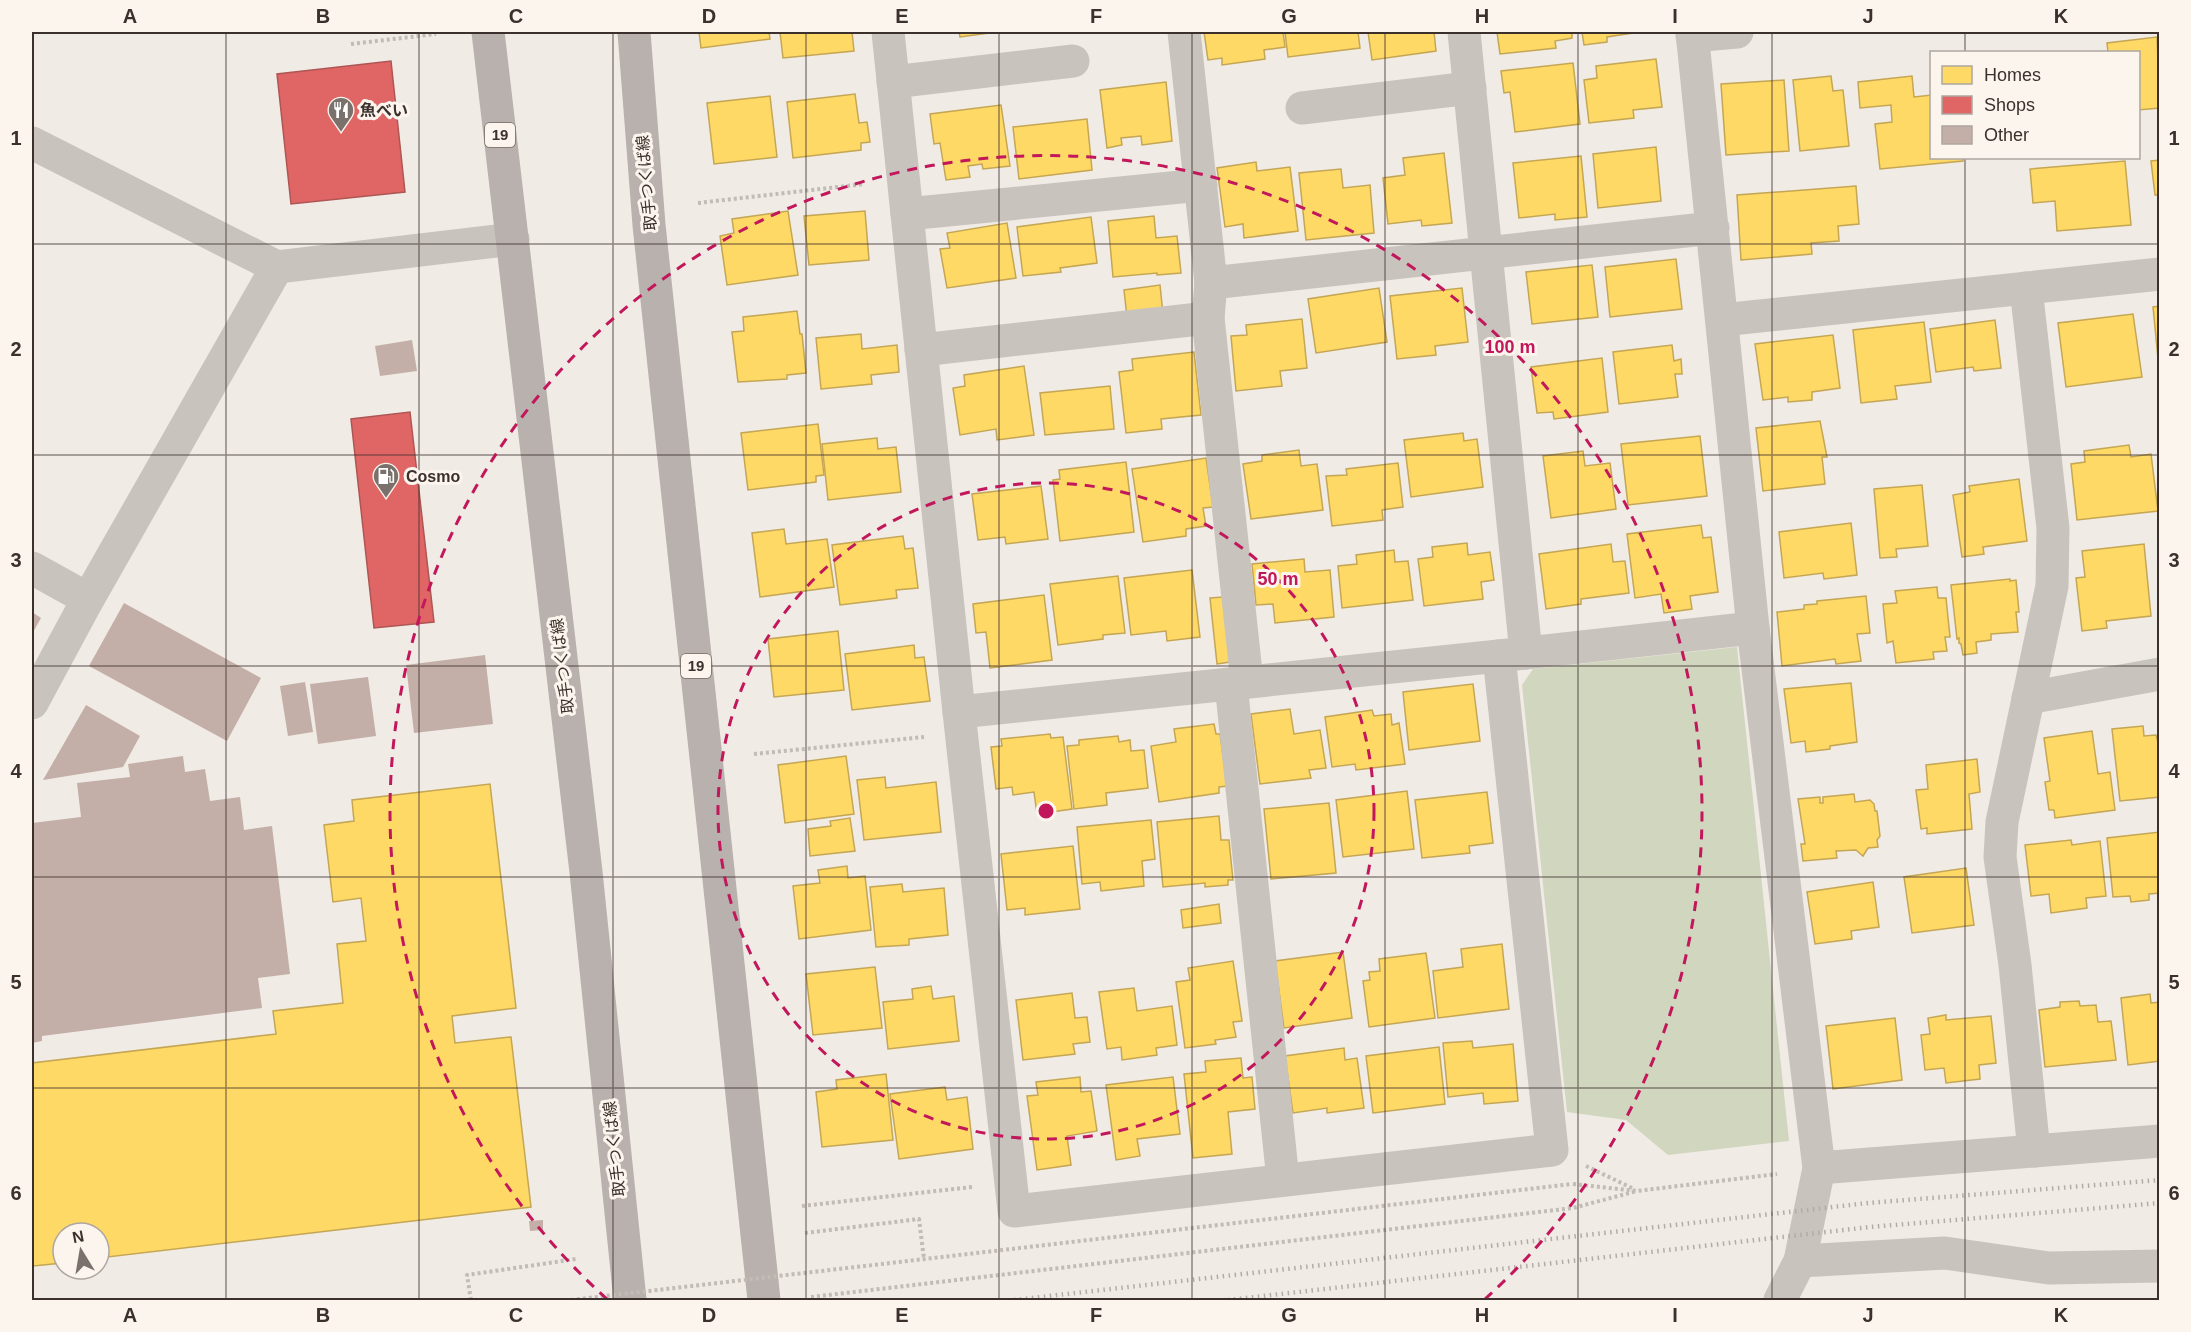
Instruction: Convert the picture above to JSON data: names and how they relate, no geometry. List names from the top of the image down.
{
  "streets": {
    "main road": ["19", "取手つくば線"]
  },
  "places": {
    "restaurant": ["魚べい"],
    "fuel station": ["Cosmo"]
  },
  "legend": ["Homes", "Shops", "Other"],
  "north": "top",
  "grid": {
    "columns": [
      "A",
      "B",
      "C",
      "D",
      "E",
      "F",
      "G",
      "H",
      "I",
      "J",
      "K"
    ],
    "rows": [
      "1",
      "2",
      "3",
      "4",
      "5",
      "6"
    ]
  },
  "rings": ["100 m", "50 m"]
}
